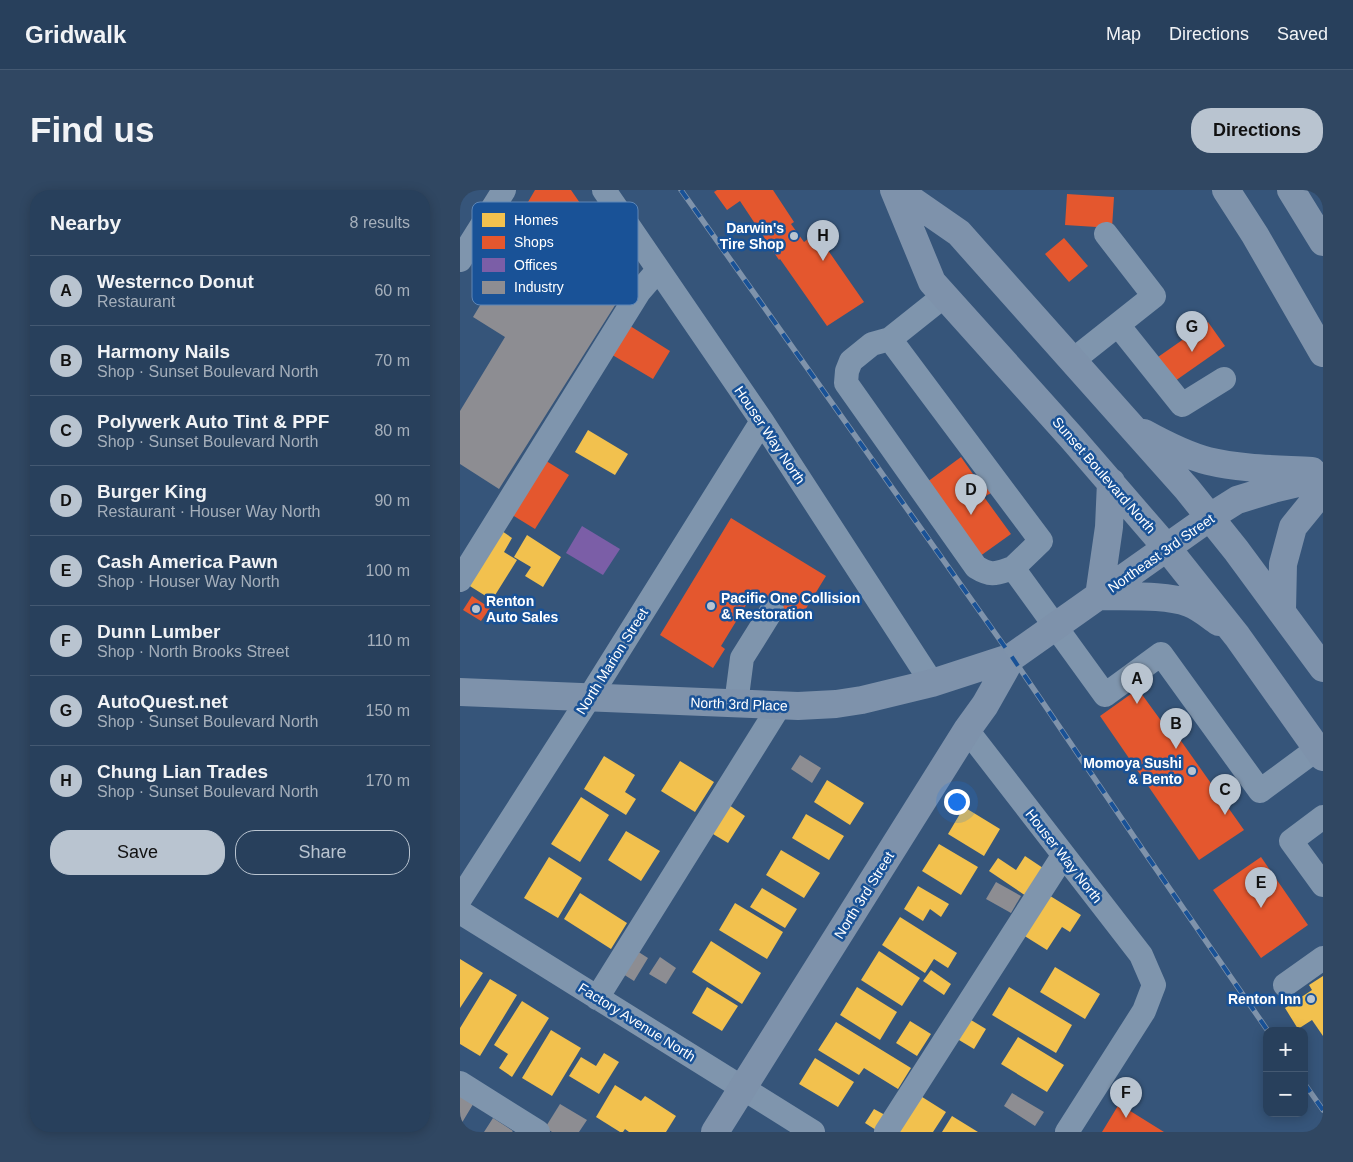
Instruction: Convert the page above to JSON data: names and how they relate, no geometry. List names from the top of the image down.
{
  "streets": {
    "main road": [
      "Sunset Boulevard North",
      "Northeast 3rd Street",
      "North 3rd Place",
      "North 3rd Street"
    ],
    "street": ["Houser Way North", "North Marion Street", "Factory Avenue North"]
  },
  "crossings": [
    ["Houser Way North", "North Marion Street"],
    ["Houser Way North", "North 3rd Place"],
    ["Houser Way North", "North 3rd Street"],
    ["Sunset Boulevard North", "Northeast 3rd Street"],
    ["Northeast 3rd Street", "North 3rd Place"],
    ["Northeast 3rd Street", "North 3rd Street"],
    ["North Marion Street", "North 3rd Place"],
    ["North 3rd Place", "North 3rd Street"],
    ["North 3rd Street", "Factory Avenue North"]
  ],
  "places": [
    "Darwin's Tire Shop",
    "Pacific One Collision & Restoration",
    "Renton Auto Sales",
    "Momoya Sushi & Bento",
    "Renton Inn"
  ],
  "legend": [
    "Homes",
    "Shops",
    "Offices",
    "Industry"
  ],
  "page": {
    "header": "Gridwalk",
    "nav": ["Map", "Directions", "Saved"],
    "buttons": [
      "Directions",
      ["Save", "Share"]
    ],
    "title": "Find us",
    "heading": ["Nearby", "8 results"],
    "pins": [
      "H",
      "G",
      "D",
      "A",
      "B",
      "C",
      "E",
      "F"
    ],
    "list": [
      {
        "mark": "A",
        "name": "Westernco Donut",
        "note": "Restaurant",
        "value": "60 m"
      },
      {
        "mark": "B",
        "name": "Harmony Nails",
        "note": "Shop · Sunset Boulevard North",
        "value": "70 m"
      },
      {
        "mark": "C",
        "name": "Polywerk Auto Tint & PPF",
        "note": "Shop · Sunset Boulevard North",
        "value": "80 m"
      },
      {
        "mark": "D",
        "name": "Burger King",
        "note": "Restaurant · Houser Way North",
        "value": "90 m"
      },
      {
        "mark": "E",
        "name": "Cash America Pawn",
        "note": "Shop · Houser Way North",
        "value": "100 m"
      },
      {
        "mark": "F",
        "name": "Dunn Lumber",
        "note": "Shop · North Brooks Street",
        "value": "110 m"
      },
      {
        "mark": "G",
        "name": "AutoQuest.net",
        "note": "Shop · Sunset Boulevard North",
        "value": "150 m"
      },
      {
        "mark": "H",
        "name": "Chung Lian Trades",
        "note": "Shop · Sunset Boulevard North",
        "value": "170 m"
      }
    ],
    "map_buttons": ["+", "−"]
  }
}
